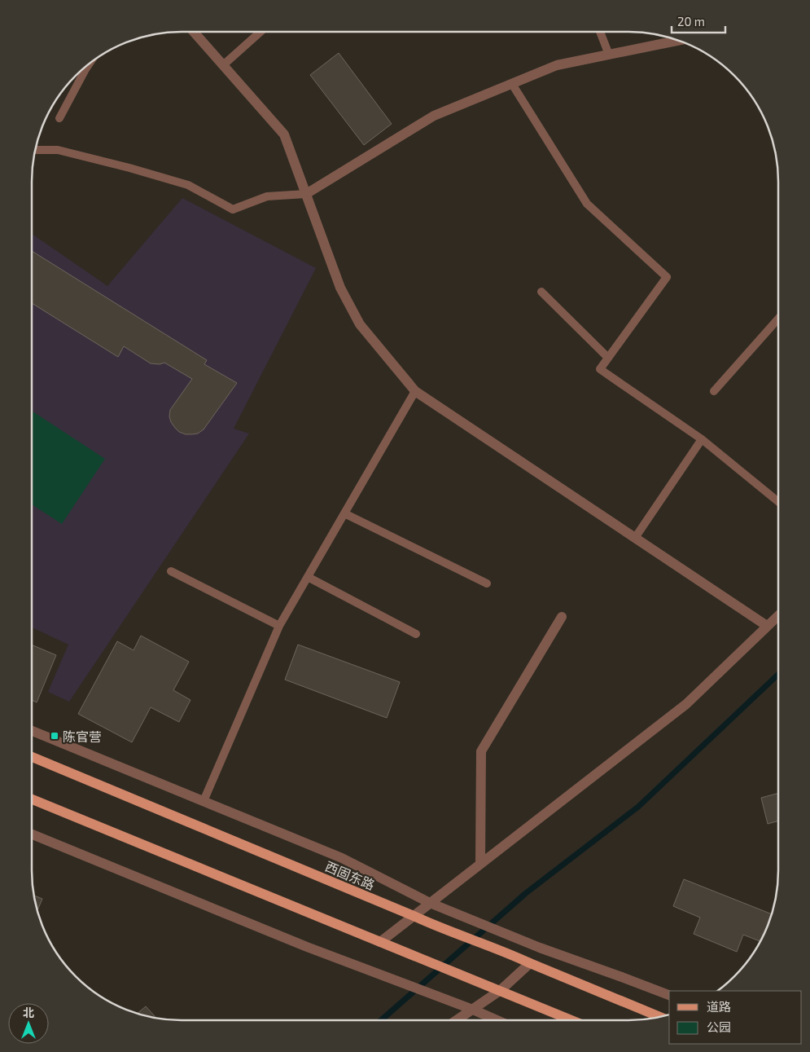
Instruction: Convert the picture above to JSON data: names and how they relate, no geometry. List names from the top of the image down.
{
  "streets": {
    "main road": ["西固东路"]
  },
  "places": {
    "transit": ["陈官营"]
  },
  "legend": ["道路", "公园"],
  "scale_bar": "20 m",
  "north": "top"
}
